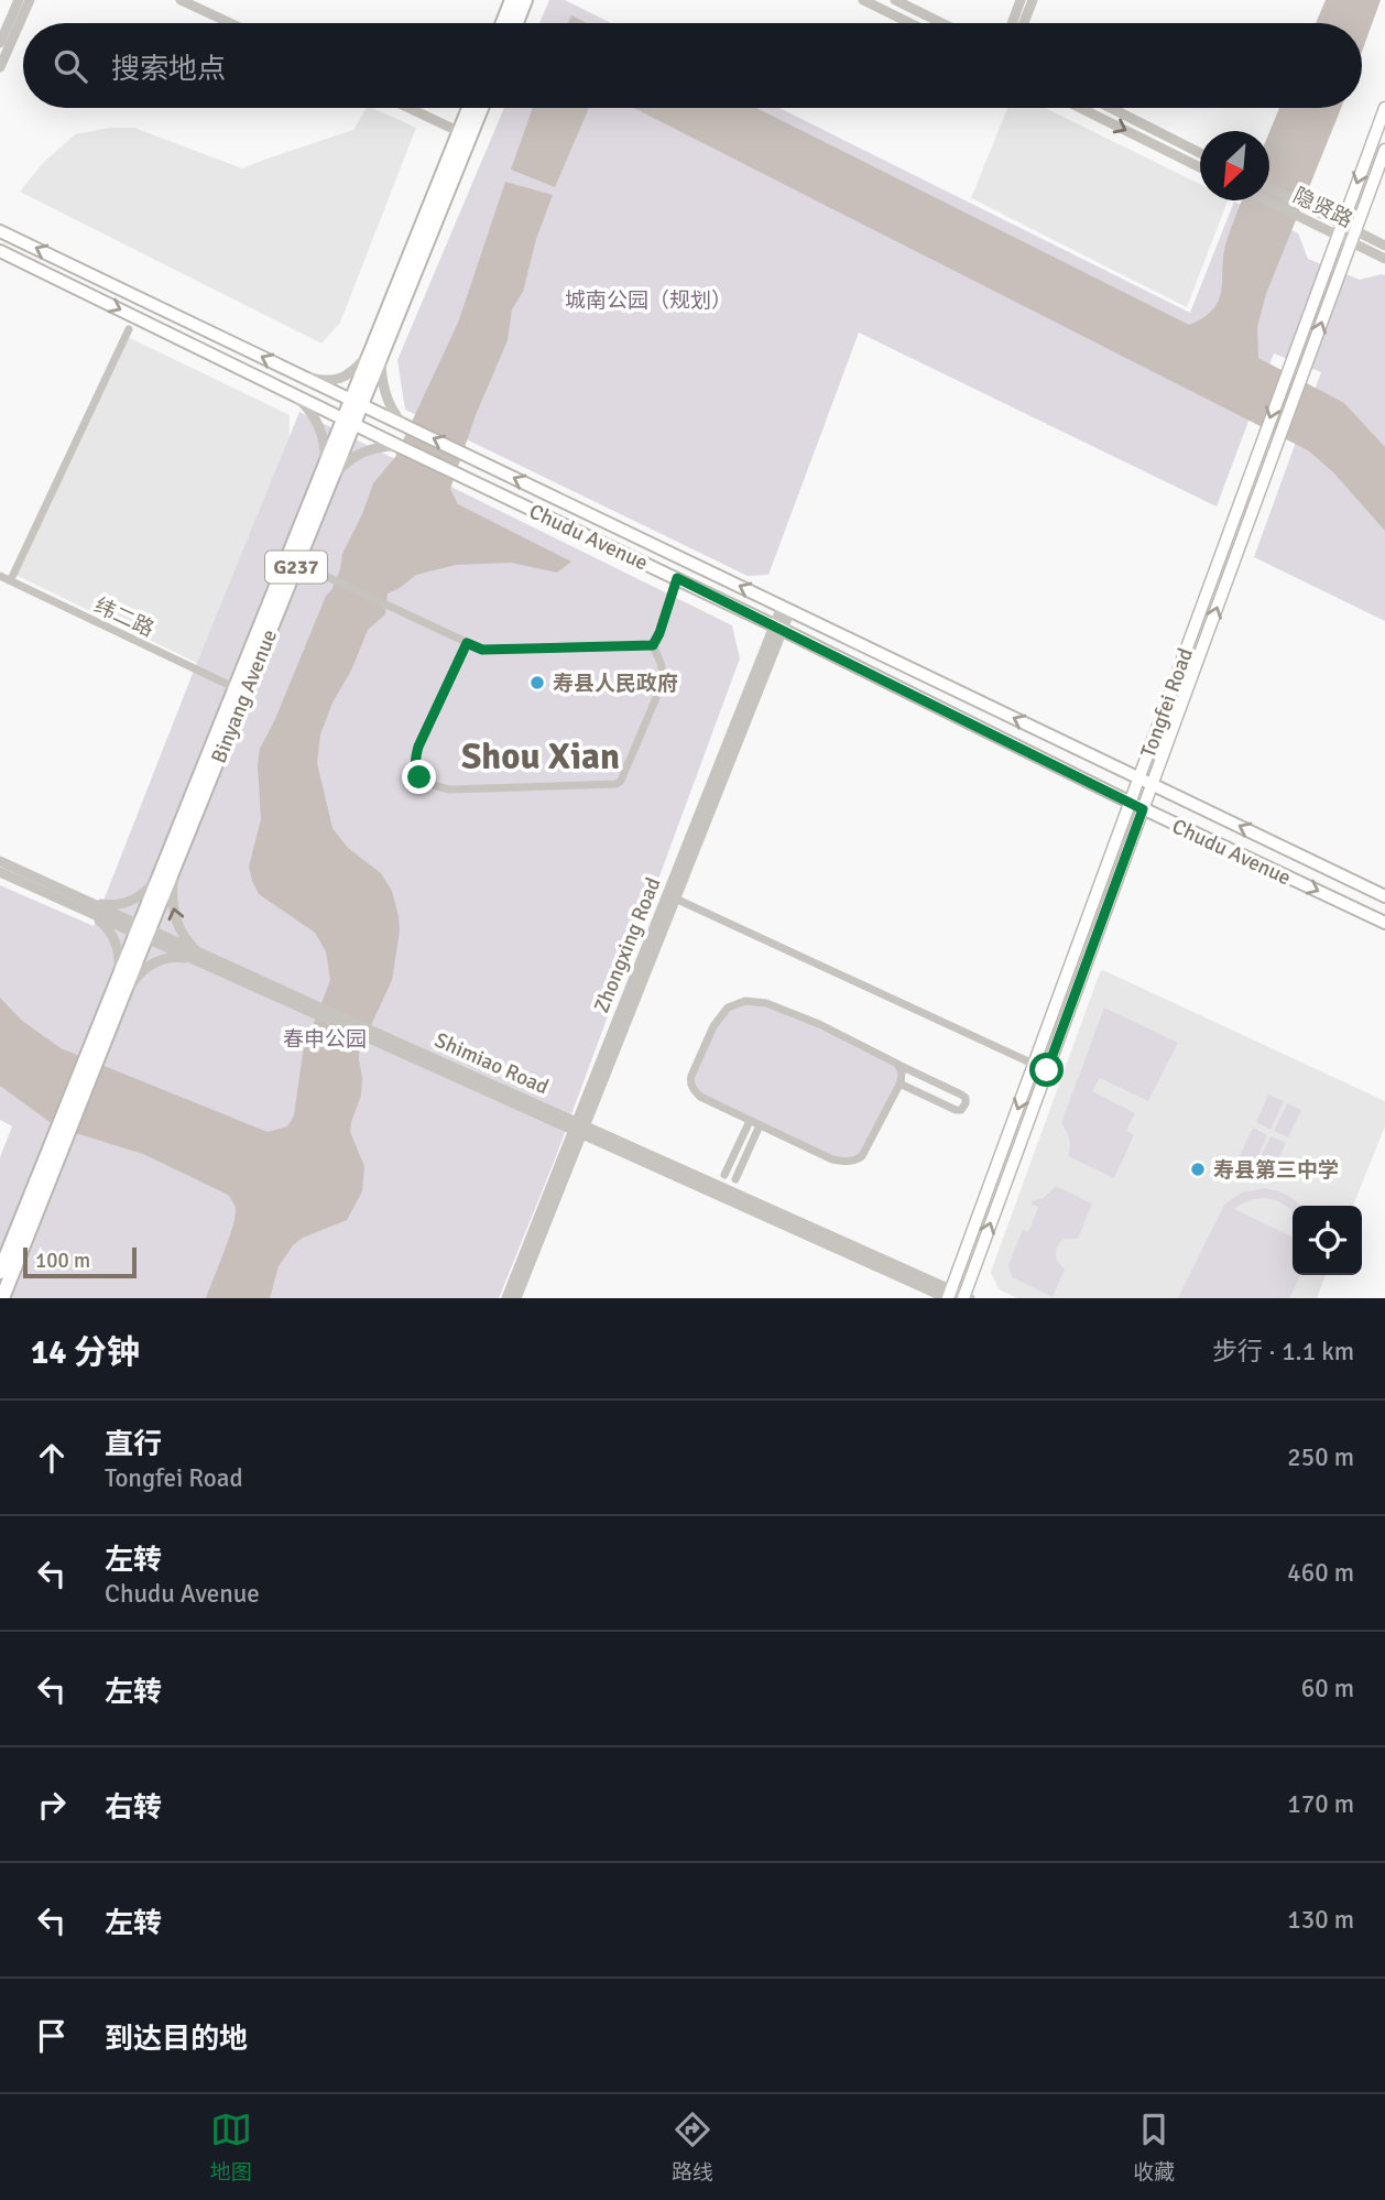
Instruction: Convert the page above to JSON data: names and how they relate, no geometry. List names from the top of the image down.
{
  "streets": {
    "highway": ["G237", "Binyang Avenue"],
    "main road": ["Chudu Avenue", "Tongfei Road"],
    "street": [
      "隐贤路",
      "纬二路",
      "Zhongxing Road",
      "Shimiao Road"
    ]
  },
  "crossings": [
    ["隐贤路", "Tongfei Road"],
    ["Chudu Avenue", "Binyang Avenue"],
    ["Chudu Avenue", "Tongfei Road"],
    ["Chudu Avenue", "Zhongxing Road"],
    ["纬二路", "Binyang Avenue"],
    ["Binyang Avenue", "Shimiao Road"],
    ["Tongfei Road", "Shimiao Road"],
    ["Zhongxing Road", "Shimiao Road"]
  ],
  "districts": ["Shou Xian"],
  "parks": ["城南公园（规划）", "春申公园"],
  "places": ["寿县人民政府", "寿县第三中学"],
  "scale_bar": "100 m",
  "north": "bottom left",
  "page": {
    "search": "搜索地点",
    "scale": "100 m",
    "heading": ["14 分钟", "步行 · 1.1 km"],
    "list": [
      ["直行", "Tongfei Road", "250 m"],
      ["左转", "Chudu Avenue", "460 m"],
      ["左转", "60 m"],
      ["右转", "170 m"],
      ["左转", "130 m"],
      "到达目的地"
    ],
    "nav": ["地图", "路线", "收藏"]
  }
}
